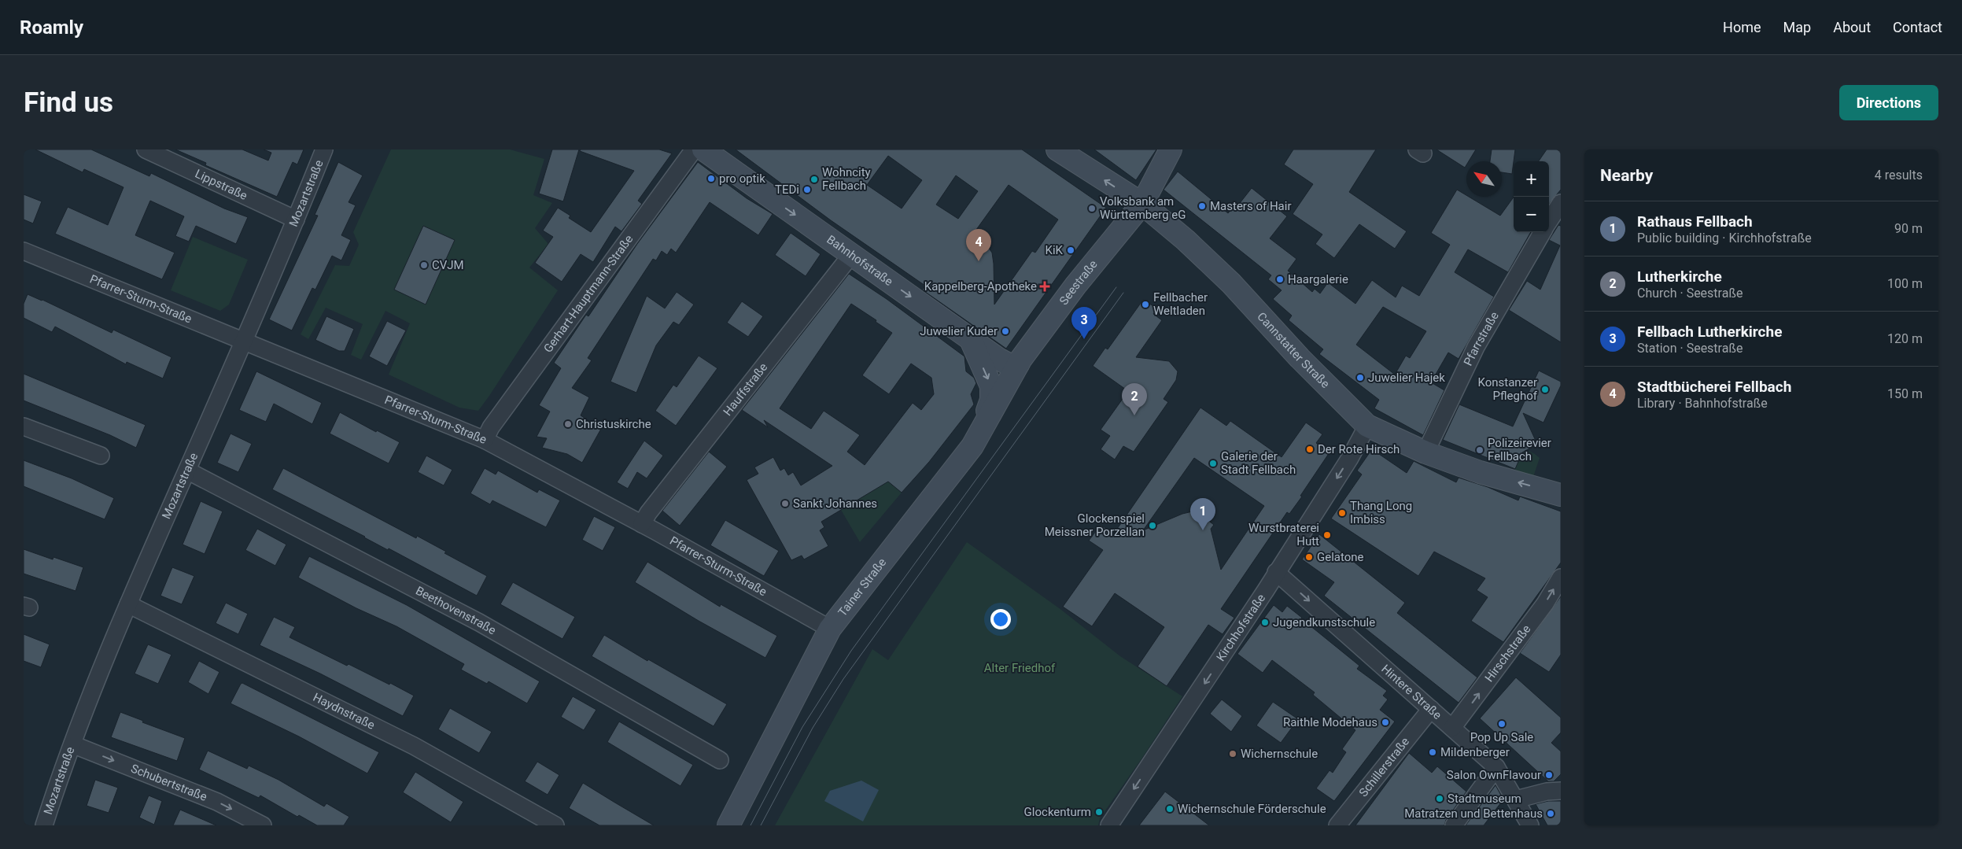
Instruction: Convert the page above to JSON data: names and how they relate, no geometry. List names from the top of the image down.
{
  "streets": {
    "street": [
      "Lippstraße",
      "Mozartstraße",
      "Bahnhofstraße",
      "Seestraße",
      "Gerhart-Hauptmann-Straße",
      "Pfarrer-Sturm-Straße",
      "Pfarrstraße",
      "Cannstatter Straße",
      "Hauffstraße",
      "Tainer Straße",
      "Beethovenstraße",
      "Kirchhofstraße",
      "Hirschstraße",
      "Hintere Straße",
      "Haydnstraße",
      "Schillerstraße",
      "Schubertstraße"
    ]
  },
  "crossings": [
    ["Lippstraße", "Mozartstraße"],
    ["Mozartstraße", "Pfarrer-Sturm-Straße"],
    ["Mozartstraße", "Beethovenstraße"],
    ["Mozartstraße", "Haydnstraße"],
    ["Mozartstraße", "Schubertstraße"],
    ["Bahnhofstraße", "Seestraße"],
    ["Bahnhofstraße", "Hauffstraße"],
    ["Bahnhofstraße", "Tainer Straße"],
    ["Seestraße", "Cannstatter Straße"],
    ["Seestraße", "Tainer Straße"],
    ["Gerhart-Hauptmann-Straße", "Pfarrer-Sturm-Straße"],
    ["Pfarrer-Sturm-Straße", "Hauffstraße"],
    ["Pfarrer-Sturm-Straße", "Tainer Straße"],
    ["Pfarrstraße", "Cannstatter Straße"],
    ["Cannstatter Straße", "Kirchhofstraße"],
    ["Kirchhofstraße", "Hintere Straße"],
    ["Hirschstraße", "Hintere Straße"],
    ["Hintere Straße", "Schillerstraße"]
  ],
  "one_way": [
    "Bahnhofstraße",
    "Cannstatter Straße",
    "Kirchhofstraße",
    "Hirschstraße",
    "Hintere Straße",
    "Schubertstraße"
  ],
  "parks": ["Alter Friedhof"],
  "places": {
    "other": [
      "pro optik",
      "Wohncity Fellbach",
      "TEDi",
      "Masters of Hair",
      "Volksbank am Württemberg eG",
      "KiK",
      "CVJM",
      "Haargalerie",
      "Fellbacher Weltladen",
      "Juwelier Kuder",
      "Juwelier Hajek",
      "Konstanzer Pfleghof",
      "Christuskirche",
      "Der Rote Hirsch",
      "Polizeirevier Fellbach",
      "Galerie der Stadt Fellbach",
      "Sankt Johannes",
      "Thang Long Imbiss",
      "Glockenspiel Meissner Porzellan",
      "Wurstbraterei Hutt",
      "Gelatone",
      "Jugendkunstschule",
      "Raithle Modehaus",
      "Pop Up Sale",
      "Mildenberger",
      "Wichernschule",
      "Salon OwnFlavour",
      "Stadtmuseum",
      "Wichernschule Förderschule",
      "Glockenturm",
      "Matratzen und Bettenhaus"
    ],
    "health": ["Kappelberg-Apotheke"]
  },
  "north": "top left",
  "page": {
    "header": "Roamly",
    "nav": [
      "Home",
      "Map",
      "About",
      "Contact"
    ],
    "buttons": "Directions",
    "title": "Find us",
    "heading": ["Nearby", "4 results"],
    "map_buttons": ["+", "−"],
    "list": [
      {
        "mark": "1",
        "name": "Rathaus Fellbach",
        "note": "Public building · Kirchhofstraße",
        "value": "90 m"
      },
      {
        "mark": "2",
        "name": "Lutherkirche",
        "note": "Church · Seestraße",
        "value": "100 m"
      },
      {
        "mark": "3",
        "name": "Fellbach Lutherkirche",
        "note": "Station · Seestraße",
        "value": "120 m"
      },
      {
        "mark": "4",
        "name": "Stadtbücherei Fellbach",
        "note": "Library · Bahnhofstraße",
        "value": "150 m"
      }
    ],
    "pins": [
      "4",
      "3",
      "2",
      "1"
    ]
  }
}
